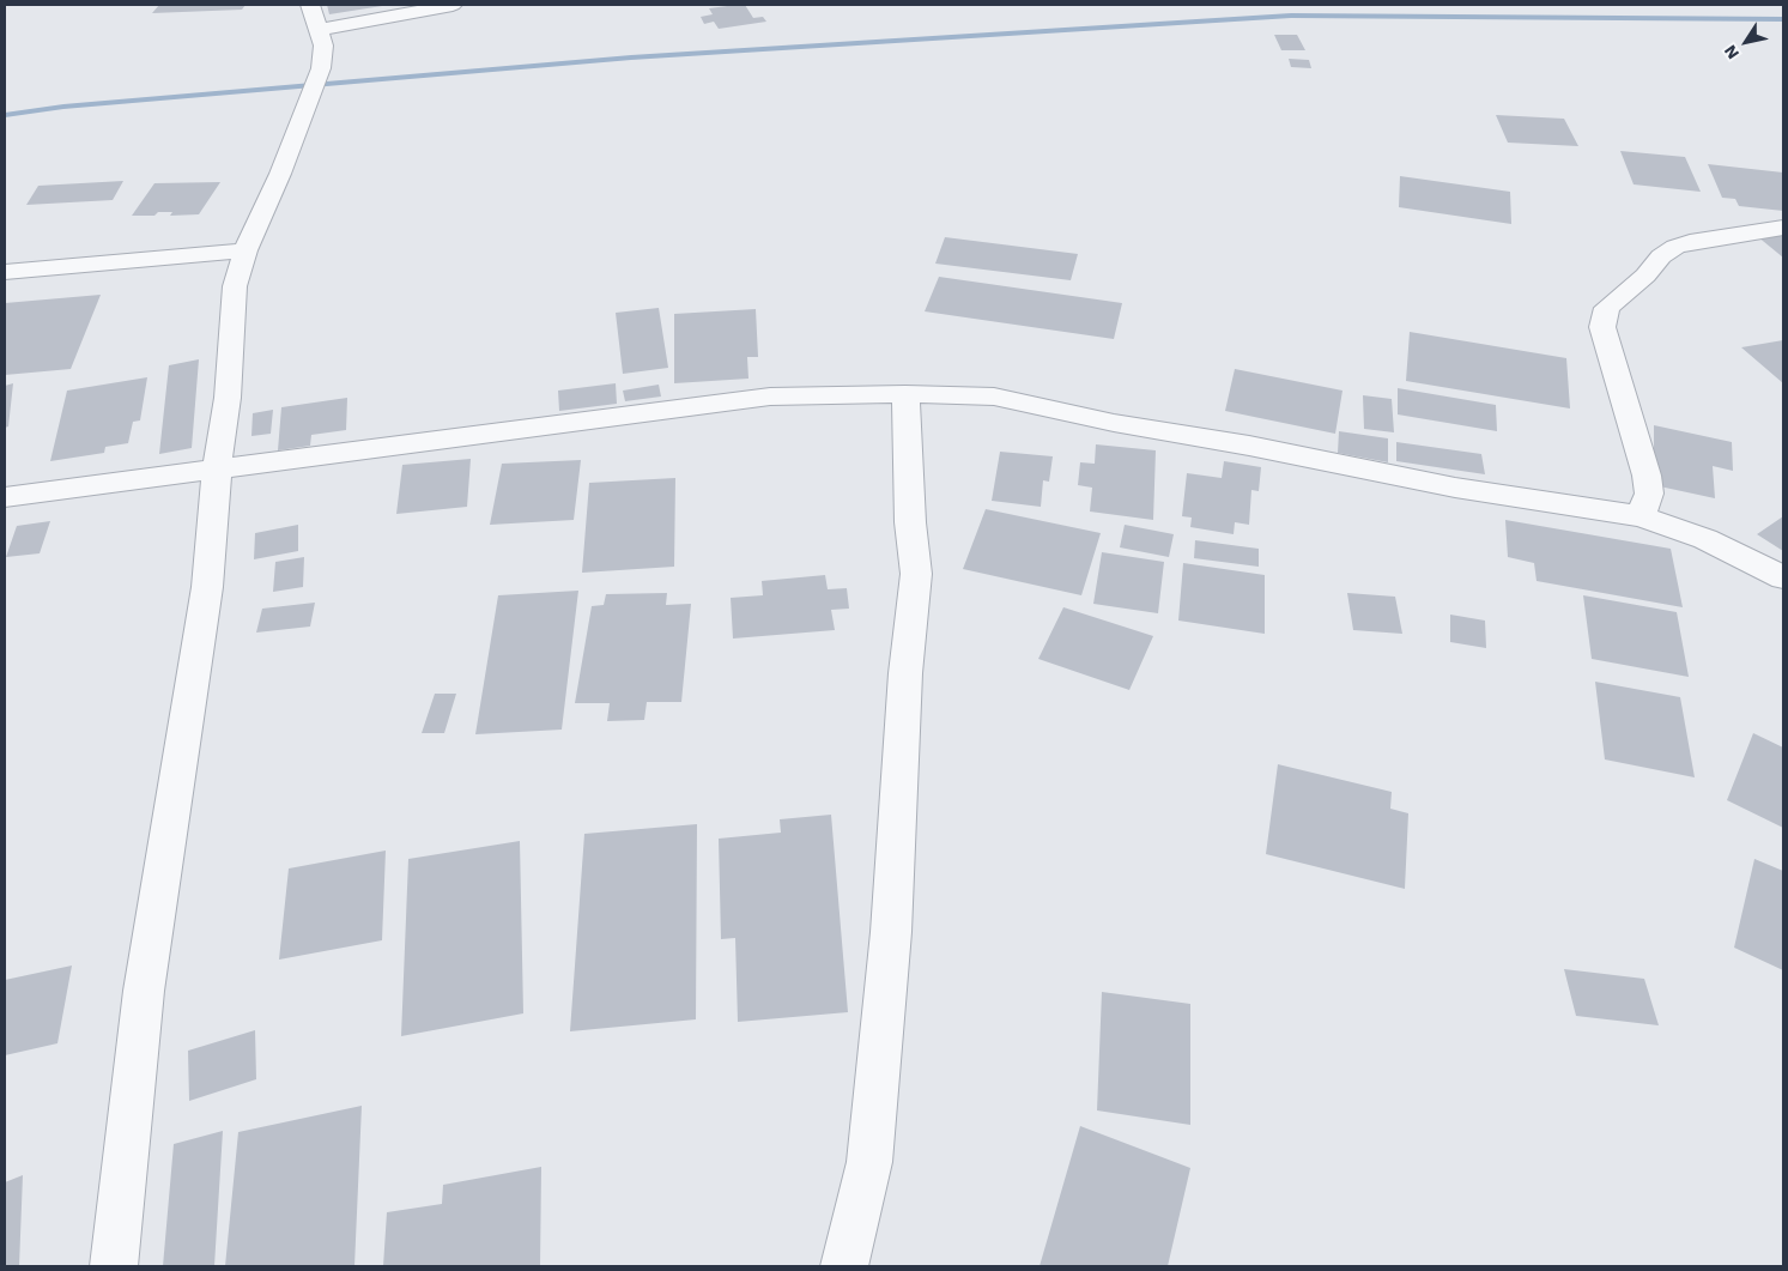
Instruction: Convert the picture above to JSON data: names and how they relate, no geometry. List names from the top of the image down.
{
  "north": "bottom left"
}
